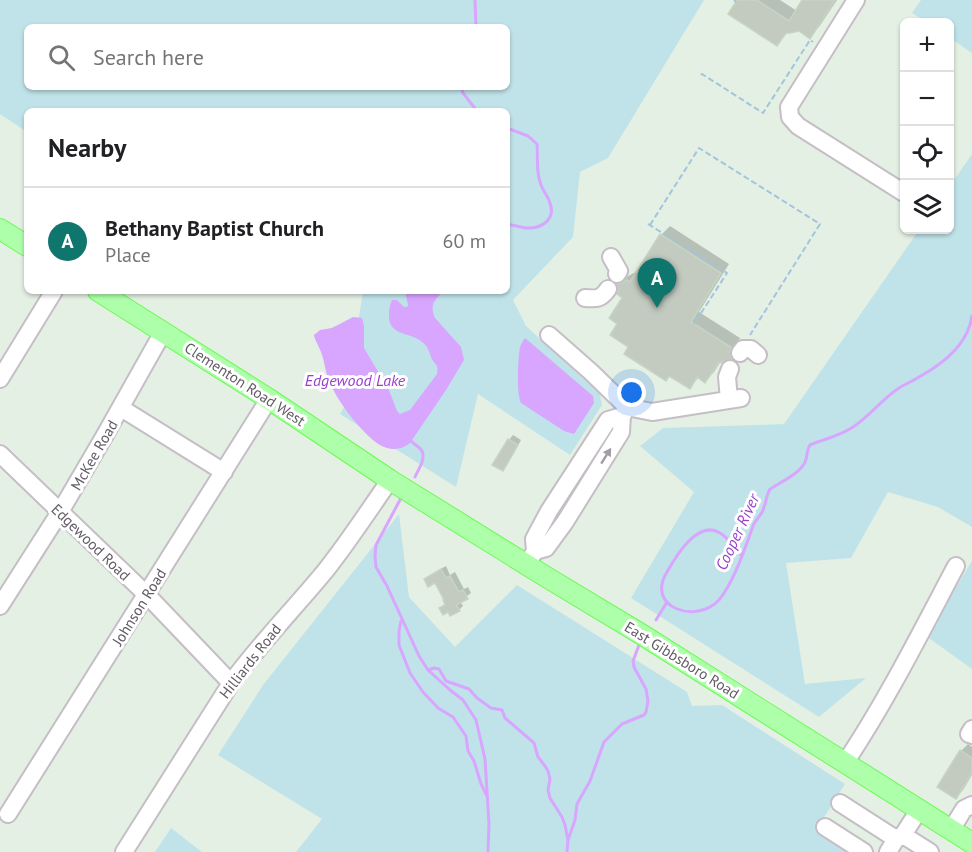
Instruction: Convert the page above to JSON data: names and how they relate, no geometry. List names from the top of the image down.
{
  "streets": {
    "main road": ["Clementon Road West", "East Gibbsboro Road"],
    "street": [
      "McKee Road",
      "Edgewood Road",
      "Johnson Road",
      "Hilliards Road"
    ]
  },
  "crossings": [
    ["Clementon Road West", "McKee Road"],
    ["Clementon Road West", "Johnson Road"],
    ["Clementon Road West", "East Gibbsboro Road"],
    ["Clementon Road West", "Hilliards Road"],
    ["McKee Road", "Edgewood Road"],
    ["Edgewood Road", "Johnson Road"],
    ["Edgewood Road", "Hilliards Road"],
    ["East Gibbsboro Road", "Hilliards Road"]
  ],
  "water": ["Edgewood Lake", "Cooper River"],
  "page": {
    "map_buttons": ["+", "−"],
    "search": "Search here",
    "heading": "Nearby",
    "list": [
      {
        "mark": "A",
        "name": "Bethany Baptist Church",
        "note": "Place",
        "value": "60 m"
      }
    ],
    "pins": "A"
  }
}
